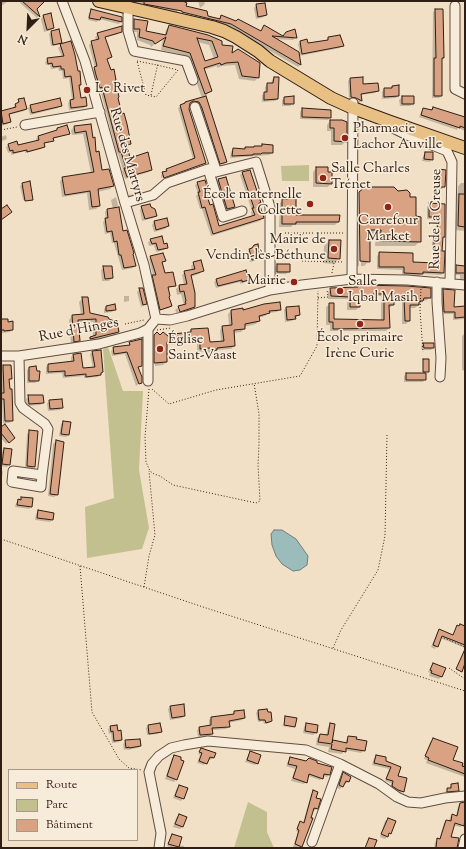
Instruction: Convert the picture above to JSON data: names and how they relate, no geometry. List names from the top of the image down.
{
  "streets": {
    "street": ["Rue des Martyrs", "Rue de la Creuse", "Rue d'Hinges"]
  },
  "places": [
    "Le Rivet",
    "Pharmacie Lachor Auville",
    "Salle Charles Trénet",
    "École maternelle Colette",
    "Carrefour Market",
    "Mairie de Vendin-lès-Béthune",
    "Mairie",
    "Salle Iqbal Masih",
    "École primaire Irène Curie",
    "Église Saint-Vaast"
  ],
  "legend": ["Route", "Parc", "Bâtiment"],
  "north": "bottom left"
}
